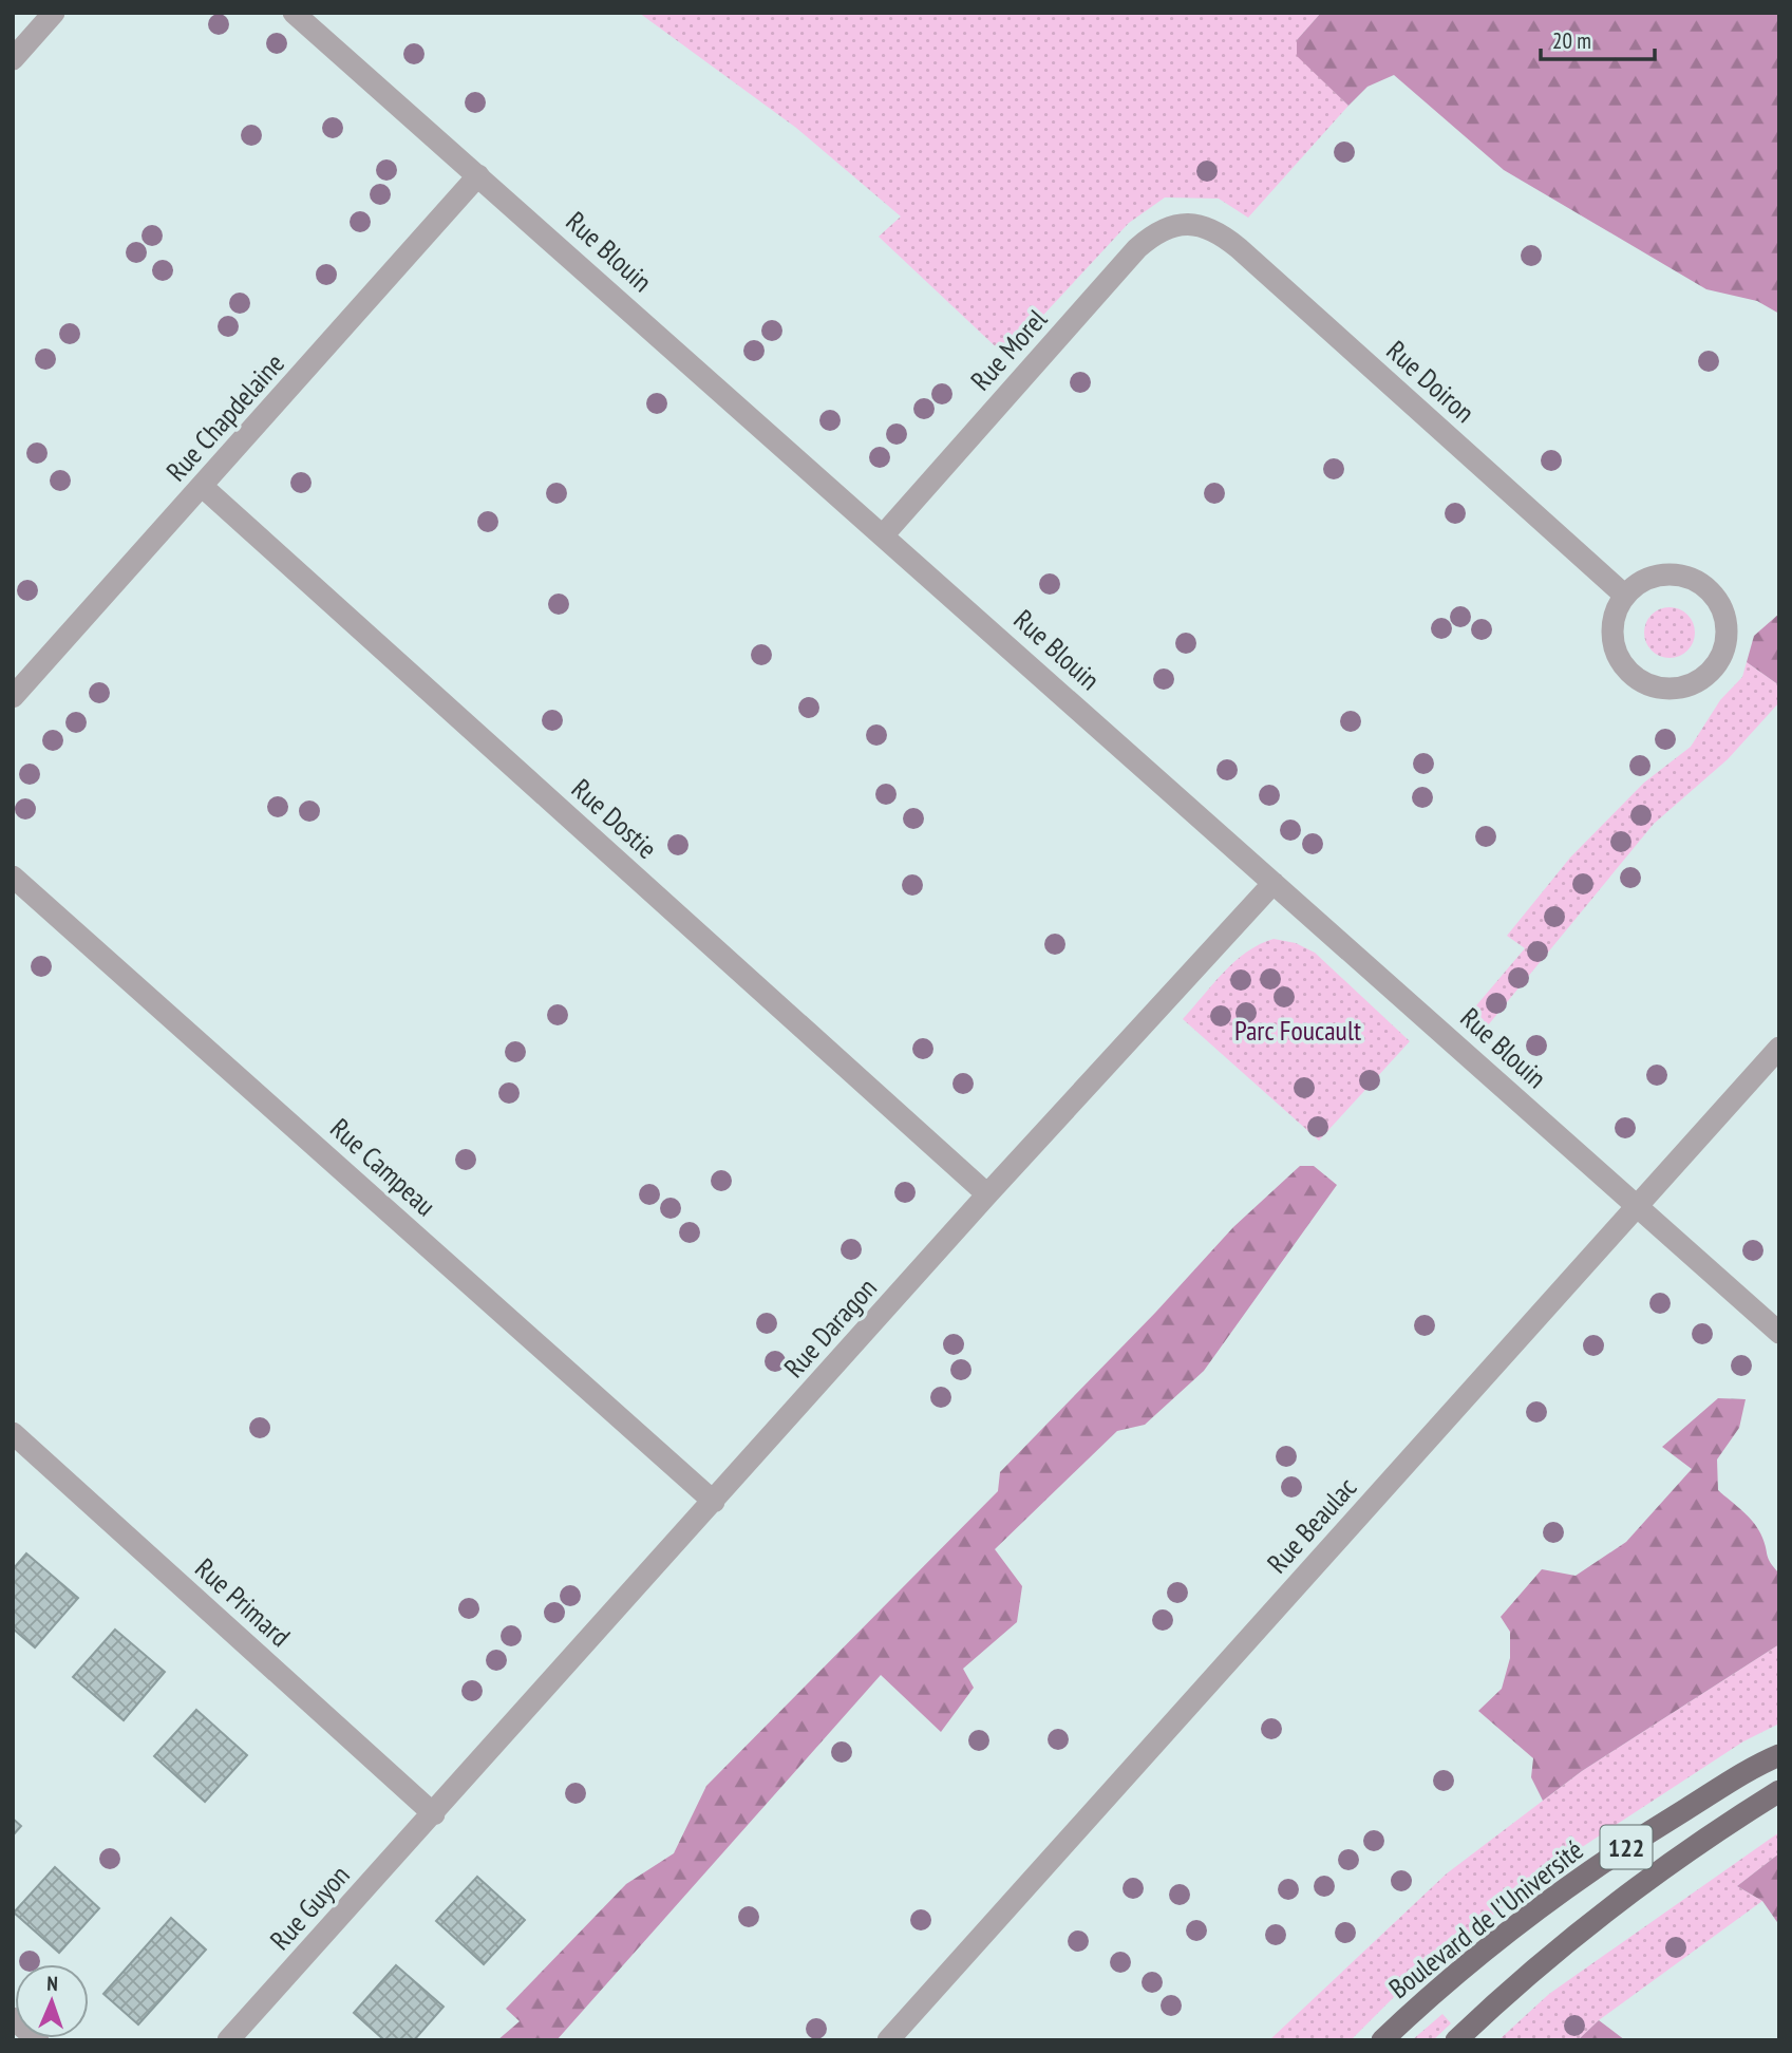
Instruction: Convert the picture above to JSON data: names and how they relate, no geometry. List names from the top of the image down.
{
  "streets": {
    "main road": ["122", "Boulevard de l'Université"],
    "street": [
      "Rue Blouin",
      "Rue Morel",
      "Rue Doiron",
      "Rue Chapdelaine",
      "Rue Dostie",
      "Rue Campeau",
      "Rue Daragon",
      "Rue Beaulac",
      "Rue Primard",
      "Rue Guyon"
    ]
  },
  "crossings": [
    ["Rue Blouin", "Rue Morel"],
    ["Rue Blouin", "Rue Chapdelaine"],
    ["Rue Blouin", "Rue Daragon"],
    ["Rue Blouin", "Rue Beaulac"],
    ["Rue Morel", "Rue Doiron"],
    ["Rue Chapdelaine", "Rue Dostie"],
    ["Rue Dostie", "Rue Daragon"],
    ["Rue Campeau", "Rue Daragon"],
    ["Rue Daragon", "Rue Primard"],
    ["Rue Daragon", "Rue Guyon"],
    ["Rue Primard", "Rue Guyon"]
  ],
  "parks": ["Parc Foucault"],
  "scale_bar": "20 m",
  "north": "top"
}
